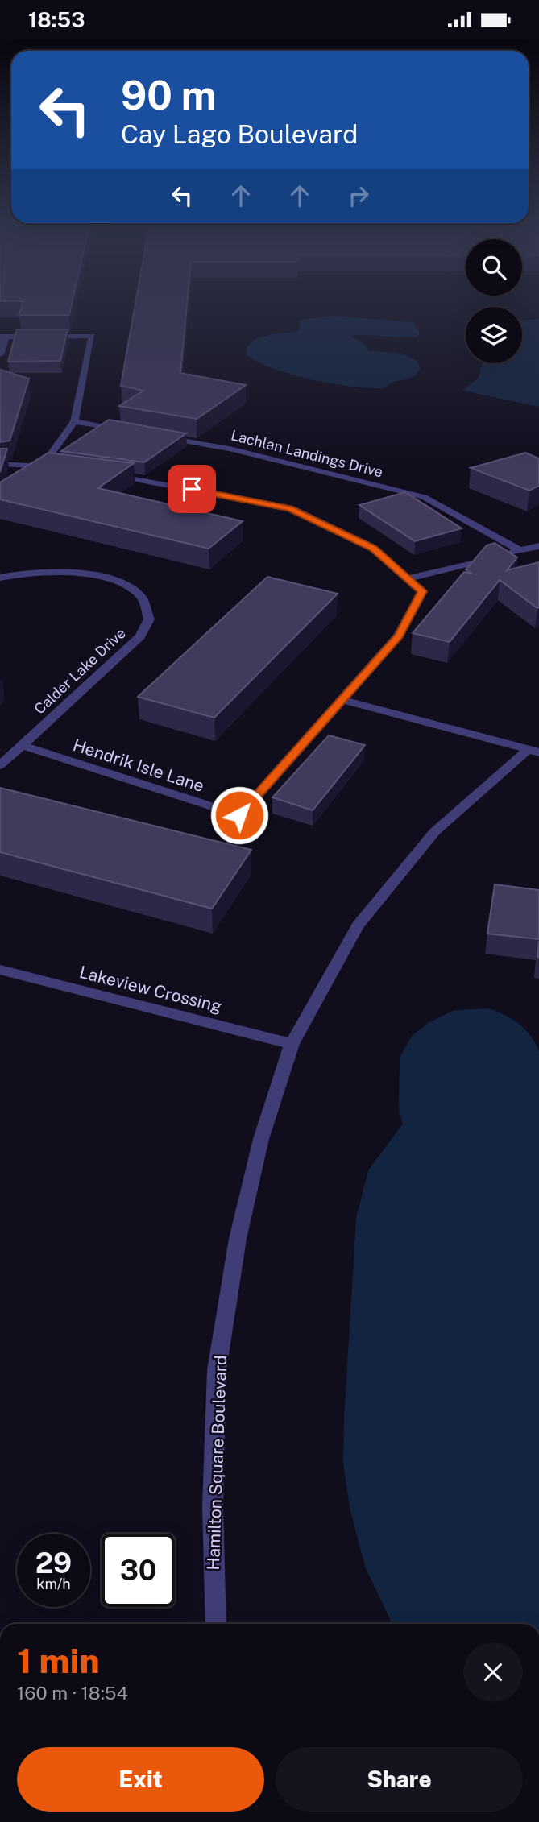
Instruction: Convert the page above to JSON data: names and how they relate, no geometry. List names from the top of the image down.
{
  "streets": {
    "street": [
      "Lachlan Landings Drive",
      "Calder Lake Drive",
      "Hendrik Isle Lane",
      "Lakeview Crossing",
      "Hamilton Square Boulevard"
    ]
  },
  "crossings": [
    ["Calder Lake Drive", "Hendrik Isle Lane"],
    ["Lakeview Crossing", "Hamilton Square Boulevard"]
  ],
  "page": {
    "status": "18:53",
    "turn": ["90 m", "Cay Lago Boulevard"],
    "speed": "29 km/h",
    "limit": "30",
    "heading": ["1 min", "160 m · 18:54"],
    "buttons": ["Exit", "Share"]
  }
}
